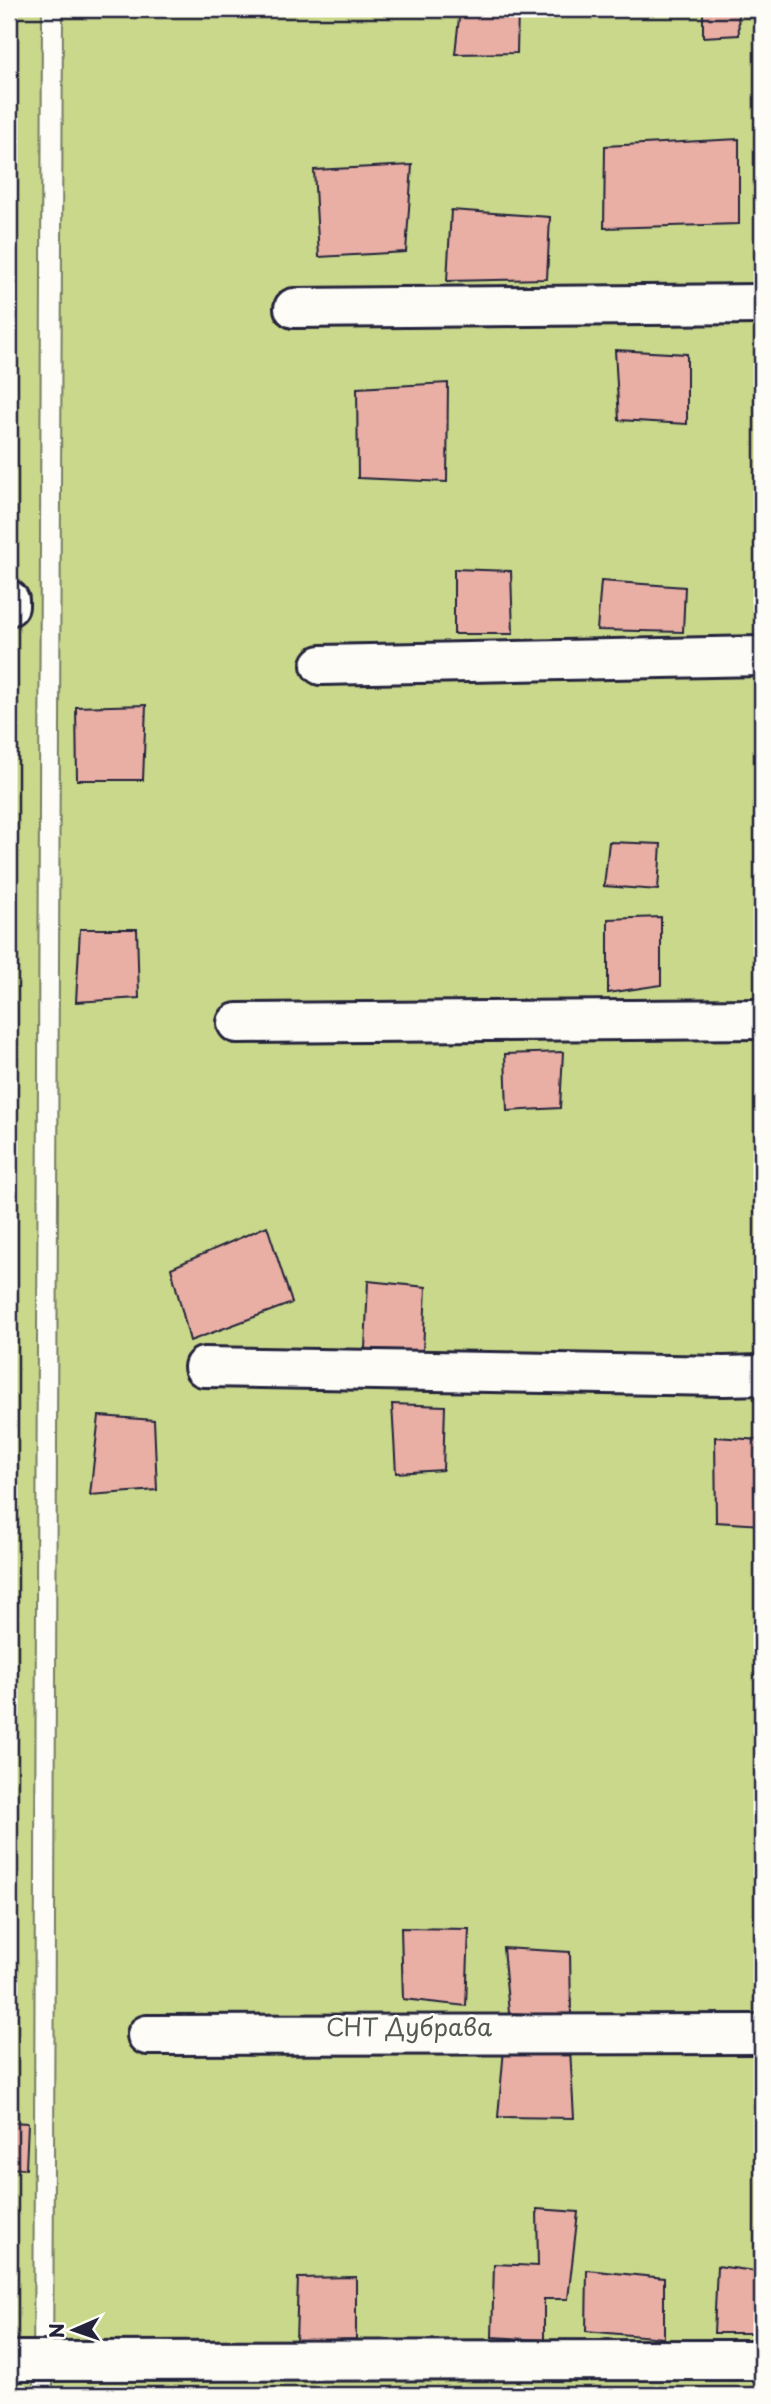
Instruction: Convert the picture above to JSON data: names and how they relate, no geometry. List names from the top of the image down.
{
  "parks": ["СНТ Дубрава"],
  "north": "left"
}
